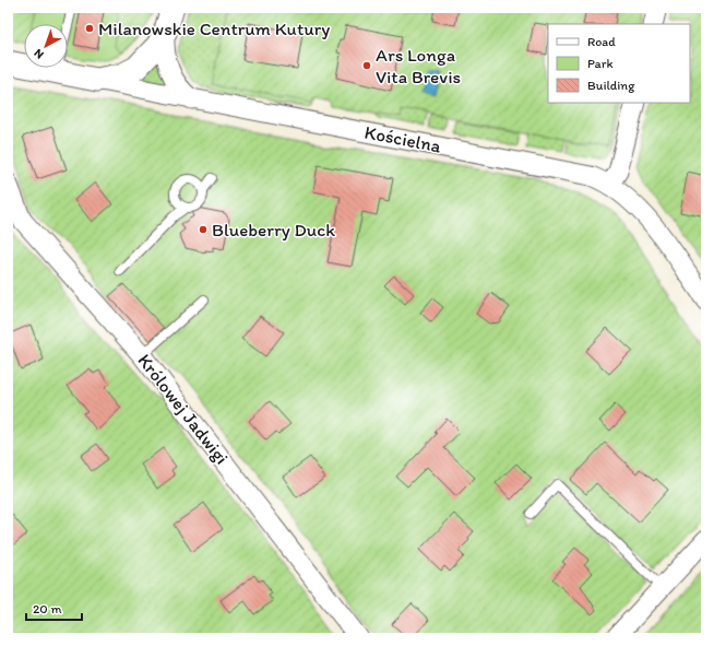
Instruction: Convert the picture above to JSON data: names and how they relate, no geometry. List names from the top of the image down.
{
  "streets": {
    "street": ["Kościelna", "Królowej Jadwigi"]
  },
  "places": ["Milanowskie Centrum Kutury", "Ars Longa Vita Brevis", "Blueberry Duck"],
  "legend": ["Road", "Park", "Building"],
  "scale_bar": "20 m",
  "north": "bottom left"
}
